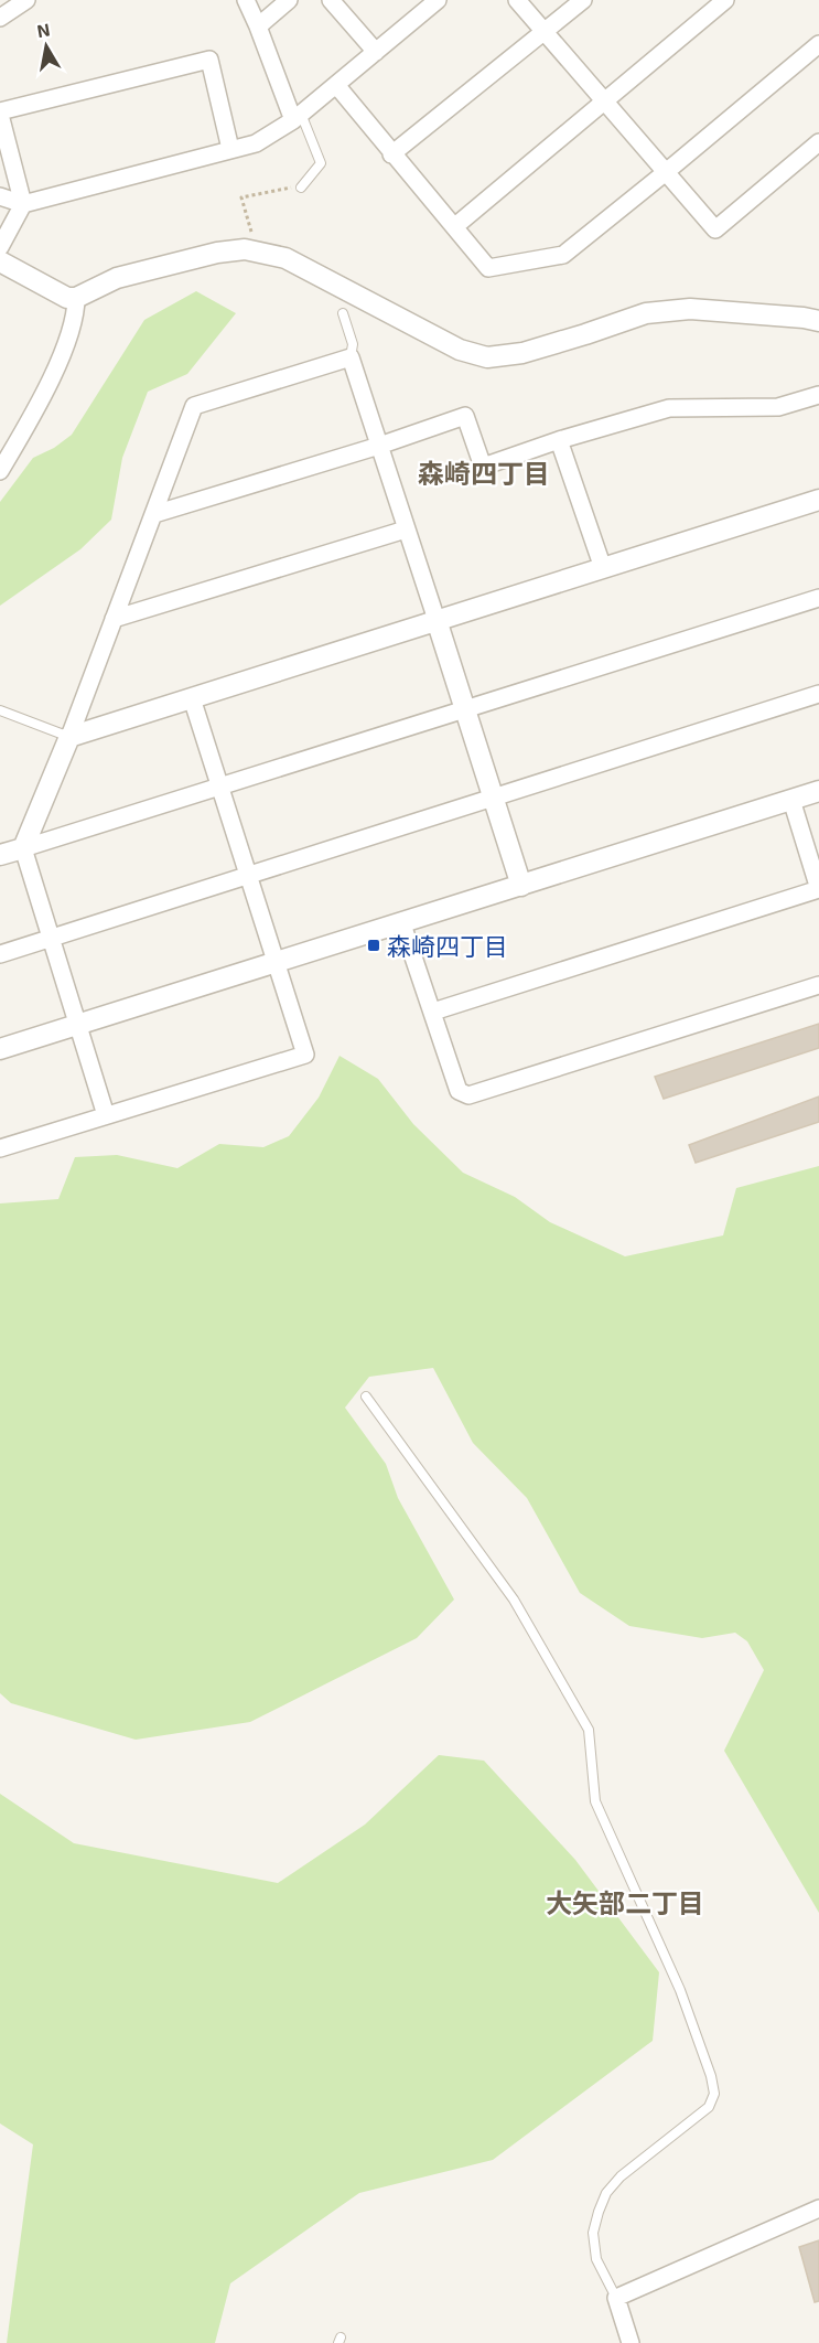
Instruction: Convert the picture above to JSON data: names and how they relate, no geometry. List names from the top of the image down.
{
  "districts": ["森崎四丁目", "大矢部二丁目"],
  "places": {
    "transit": ["森崎四丁目"]
  },
  "north": "top"
}
